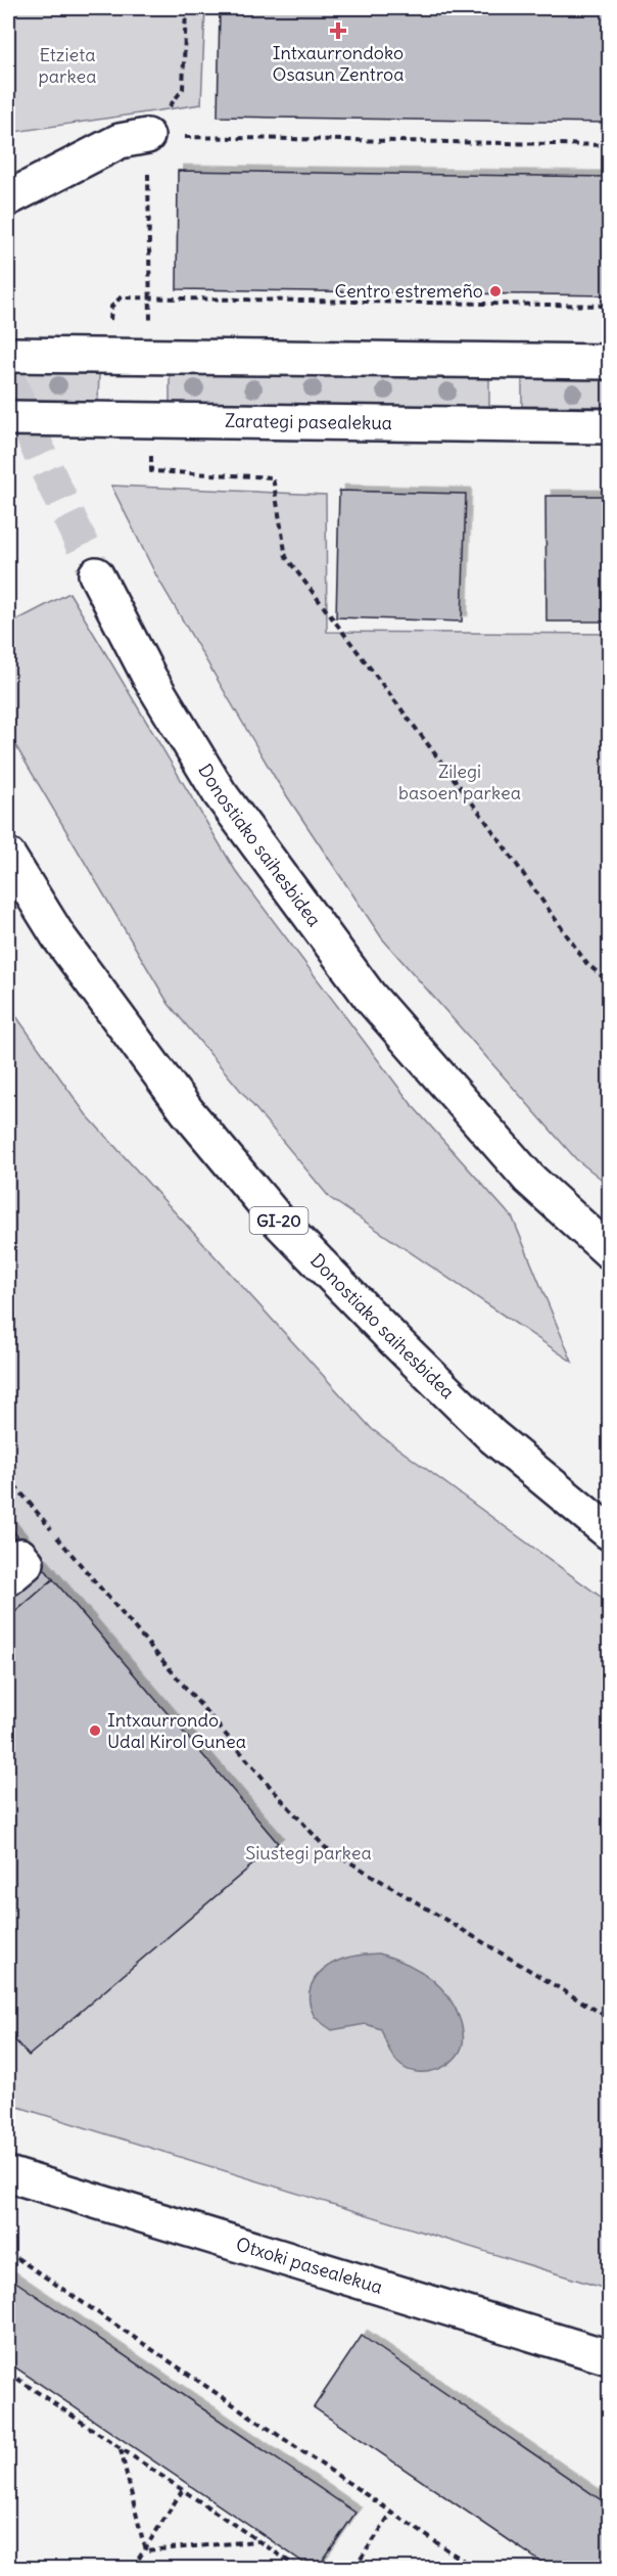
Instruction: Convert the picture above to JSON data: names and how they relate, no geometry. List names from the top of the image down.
{
  "streets": {
    "main road": [
      "Zarategi pasealekua",
      "Donostiako saihesbidea",
      "GI-20",
      "Otxoki pasealekua"
    ]
  },
  "parks": ["Etzieta parkea", "Zilegi basoen parkea", "Siustegi parkea"],
  "places": {
    "health": ["Intxaurrondoko Osasun Zentroa"],
    "other": ["Centro estremeño", "Intxaurrondo Udal Kirol Gunea"]
  }
}
